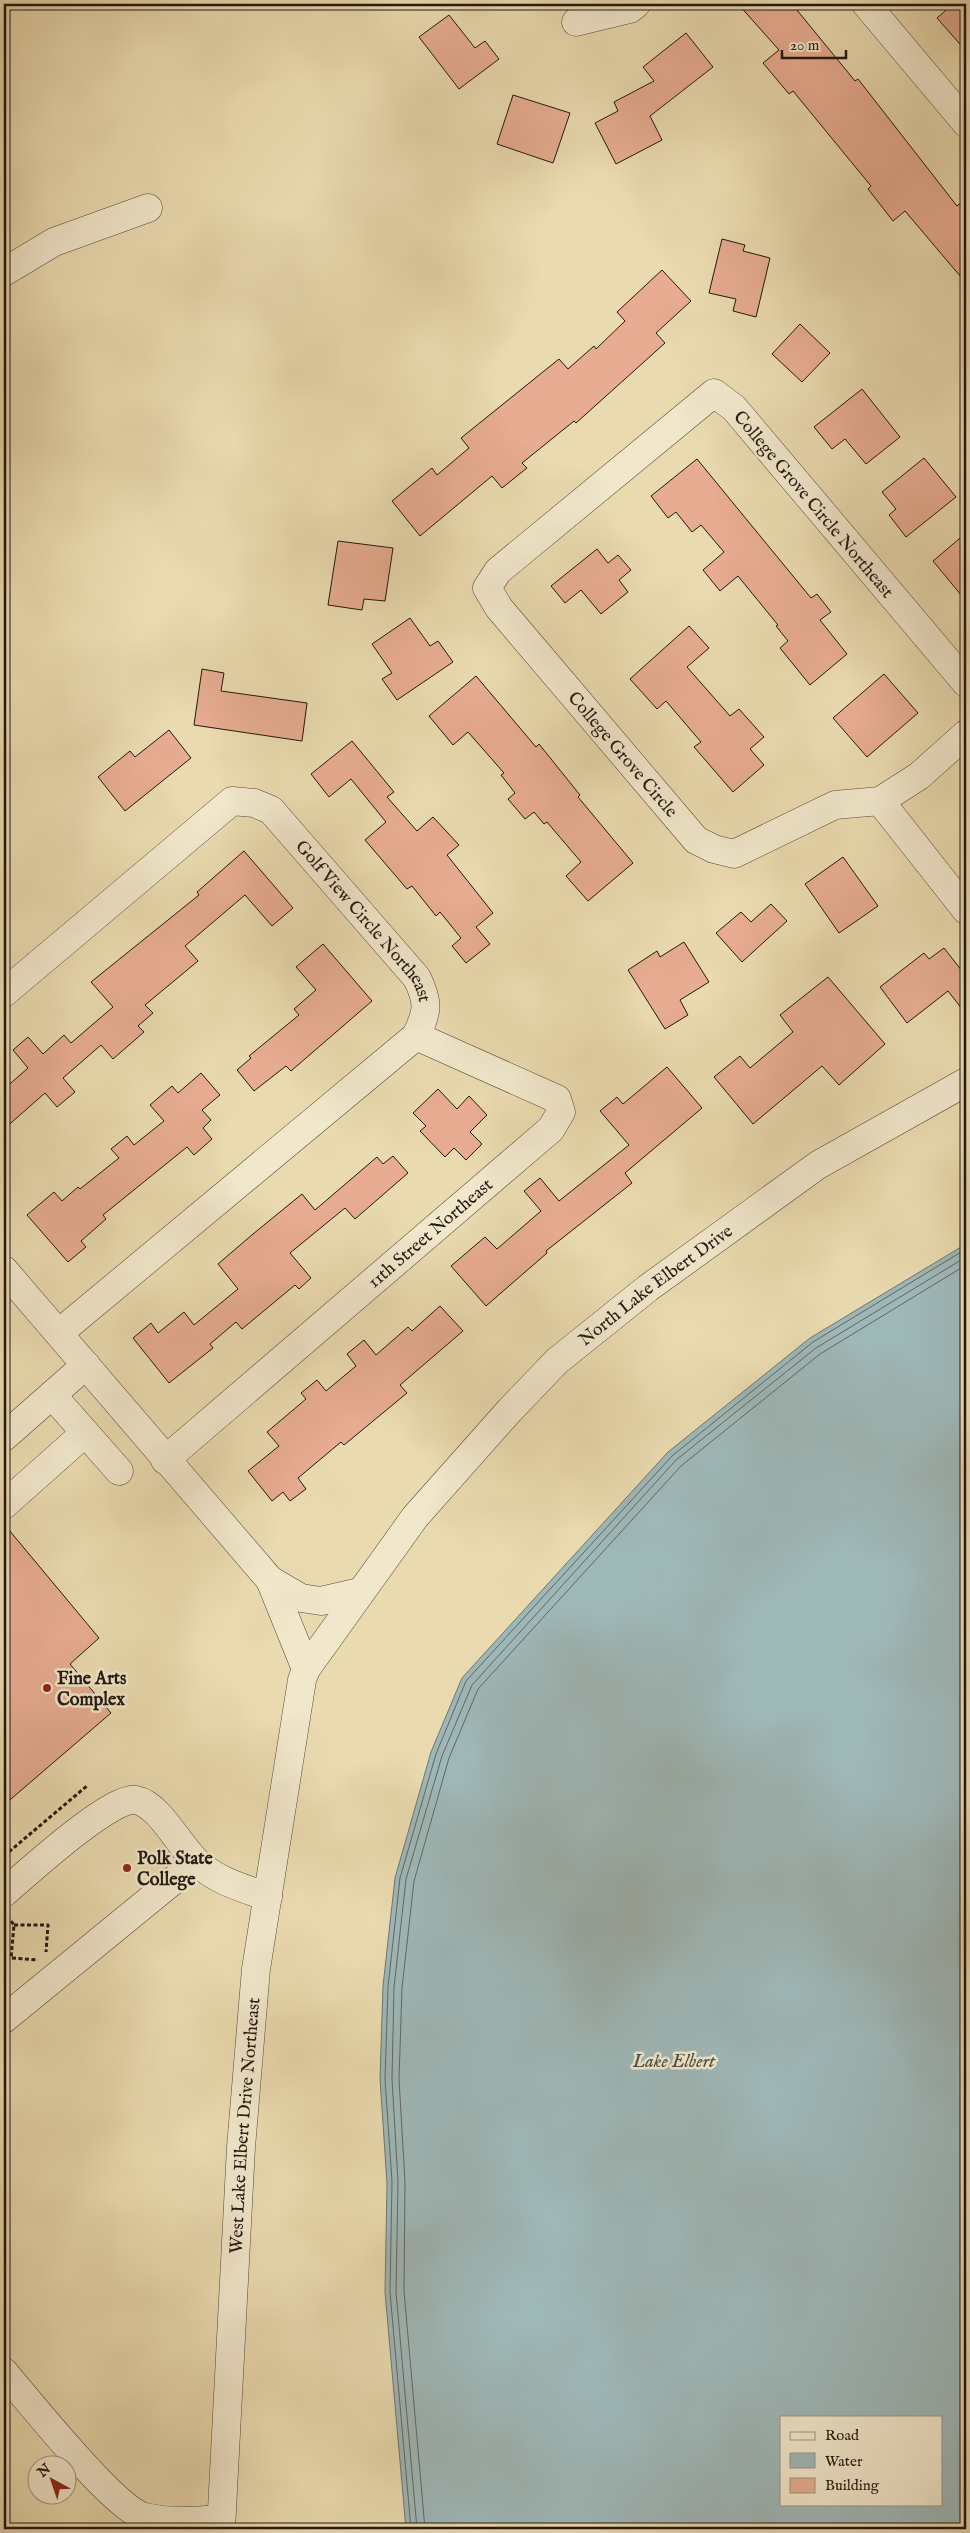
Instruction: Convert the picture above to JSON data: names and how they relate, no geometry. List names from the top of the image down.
{
  "streets": {
    "street": [
      "College Grove Circle Northeast",
      "College Grove Circle",
      "Golf View Circle Northeast",
      "11th Street Northeast",
      "North Lake Elbert Drive",
      "West Lake Elbert Drive Northeast"
    ]
  },
  "crossings": [
    ["College Grove Circle Northeast", "College Grove Circle"],
    ["Golf View Circle Northeast", "11th Street Northeast"],
    ["North Lake Elbert Drive", "West Lake Elbert Drive Northeast"]
  ],
  "water": ["Lake Elbert"],
  "places": ["Fine Arts Complex", "Polk State College"],
  "legend": ["Road", "Water", "Building"],
  "scale_bar": "20 m",
  "north": "top left"
}
